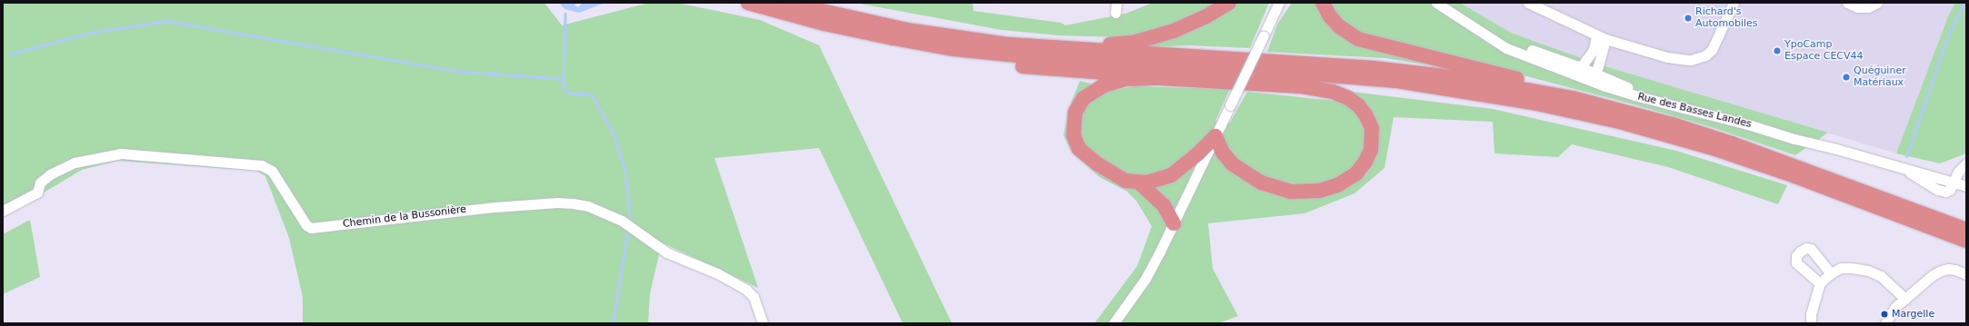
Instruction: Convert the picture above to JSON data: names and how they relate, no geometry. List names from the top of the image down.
{
  "streets": {
    "street": ["Rue des Basses Landes", "Chemin de la Bussonière"]
  },
  "places": [
    "Richard's Automobiles",
    "YpoCamp Espace CECV44",
    "Quéguiner Matériaux",
    "Margelle"
  ]
}
